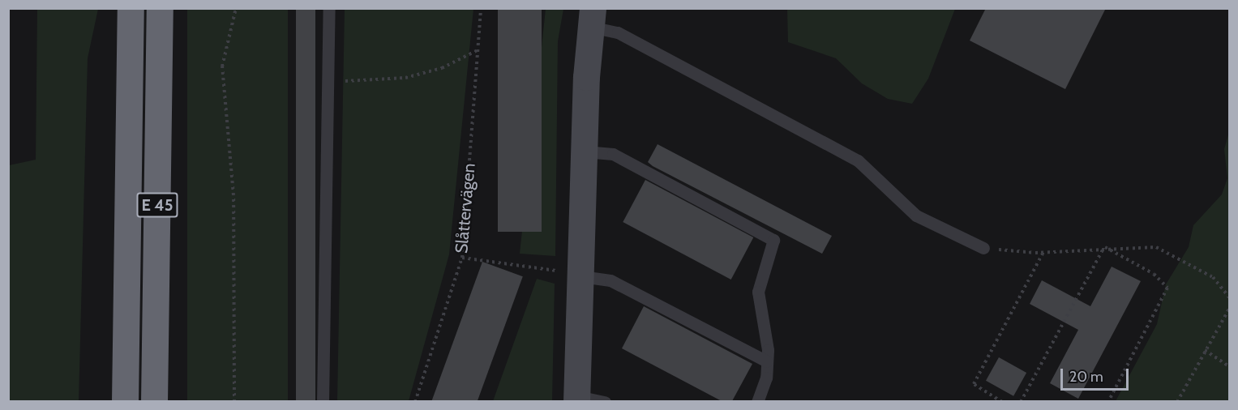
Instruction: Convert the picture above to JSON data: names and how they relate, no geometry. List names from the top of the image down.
{
  "streets": {
    "highway": ["E 45"],
    "path": ["Slåttervägen"]
  },
  "scale_bar": "20 m"
}
